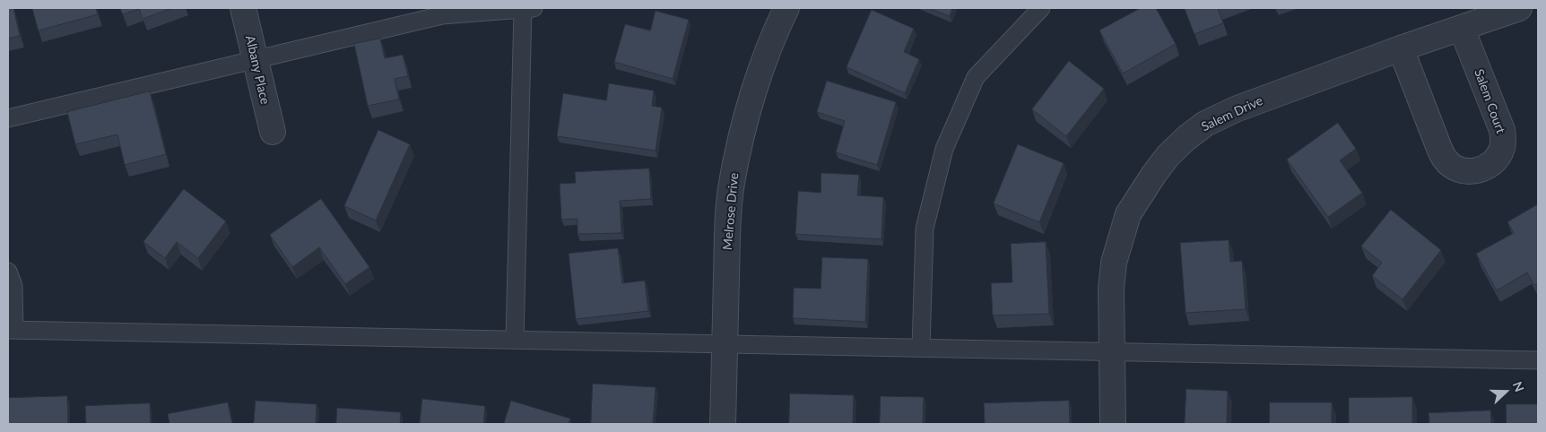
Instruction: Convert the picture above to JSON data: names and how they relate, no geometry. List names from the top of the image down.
{
  "streets": {
    "street": [
      "Albany Place",
      "Salem Court",
      "Salem Drive",
      "Melrose Drive"
    ]
  },
  "crossings": [
    ["Salem Court", "Salem Drive"]
  ],
  "north": "right"
}
